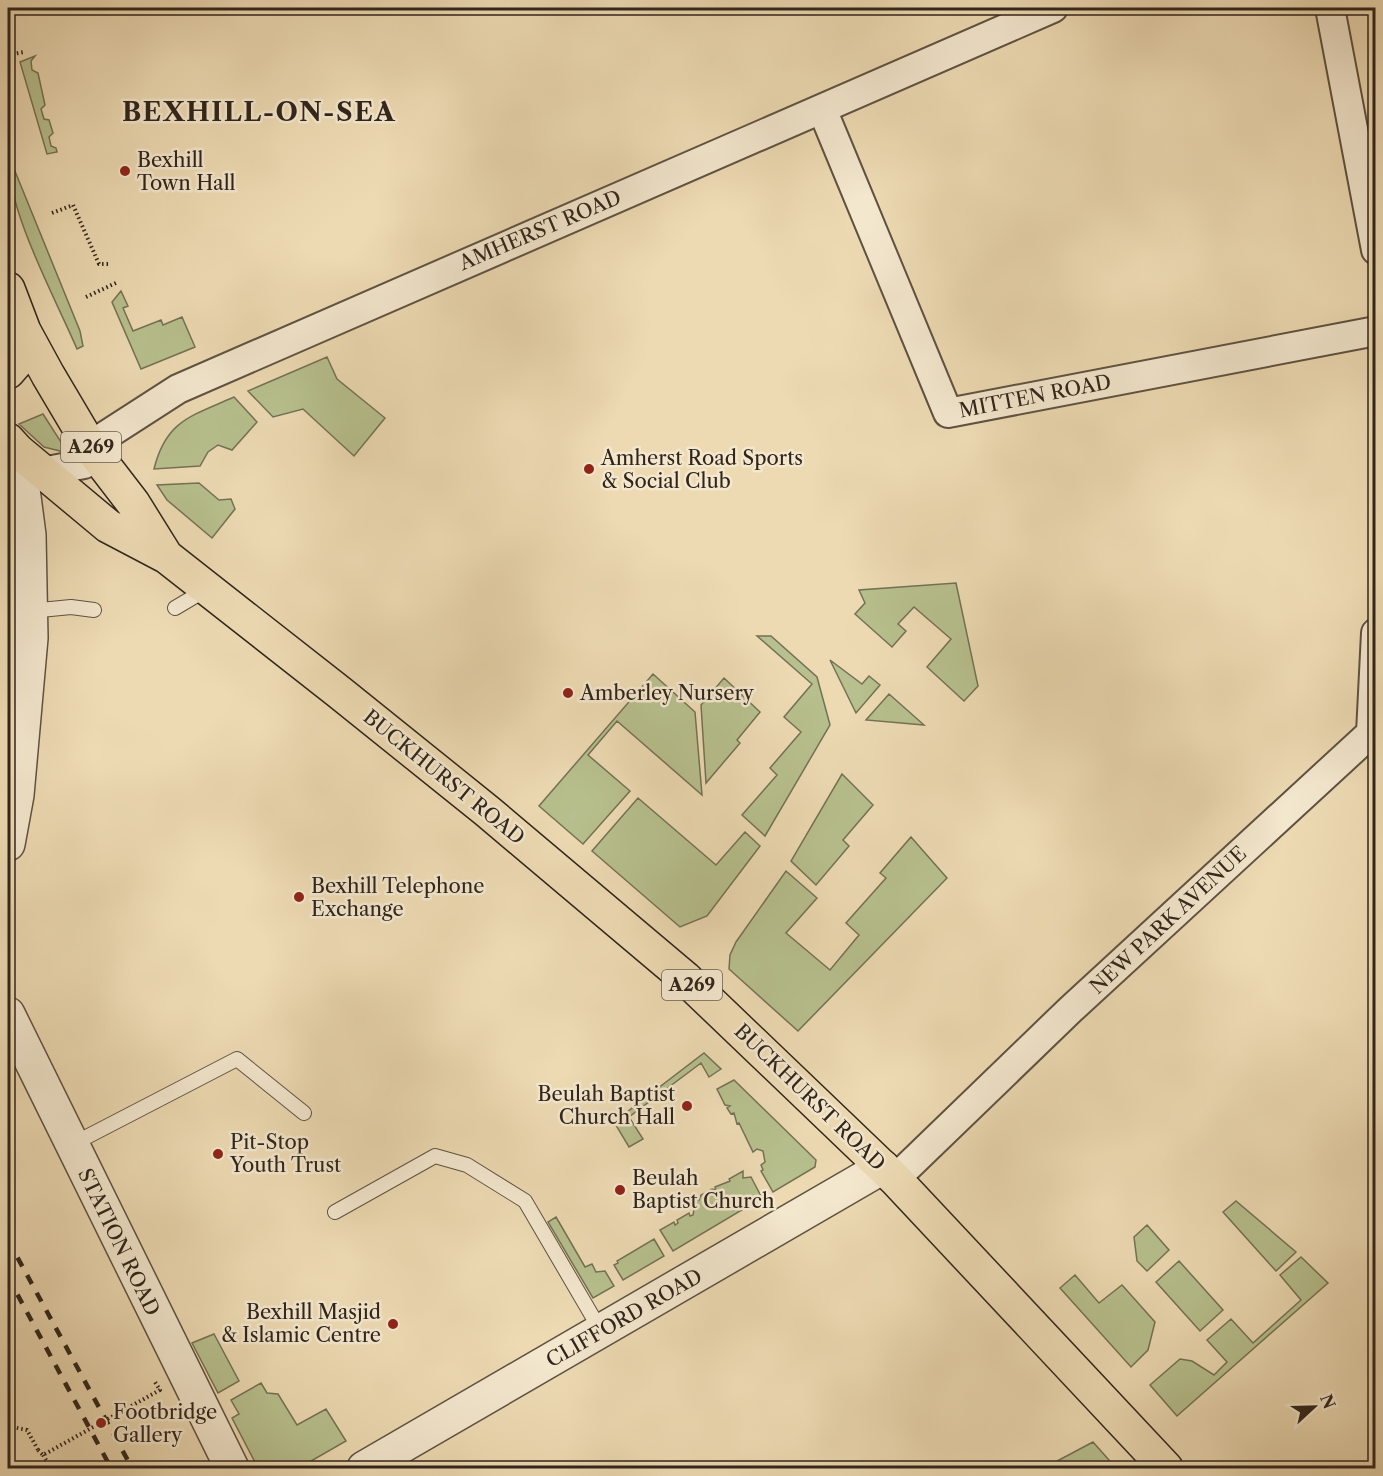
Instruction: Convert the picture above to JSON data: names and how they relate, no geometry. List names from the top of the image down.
{
  "streets": {
    "main road": ["A269", "BUCKHURST ROAD"],
    "street": [
      "AMHERST ROAD",
      "MITTEN ROAD",
      "NEW PARK AVENUE",
      "STATION ROAD",
      "CLIFFORD ROAD"
    ]
  },
  "crossings": [
    ["AMHERST ROAD", "MITTEN ROAD"],
    ["AMHERST ROAD", "BUCKHURST ROAD"],
    ["A269", "BUCKHURST ROAD"],
    ["BUCKHURST ROAD", "NEW PARK AVENUE"],
    ["BUCKHURST ROAD", "CLIFFORD ROAD"],
    ["NEW PARK AVENUE", "CLIFFORD ROAD"]
  ],
  "districts": ["BEXHILL-ON-SEA"],
  "places": [
    "Bexhill Town Hall",
    "Amherst Road Sports & Social Club",
    "Amberley Nursery",
    "Bexhill Telephone Exchange",
    "Beulah Baptist Church Hall",
    "Pit-Stop Youth Trust",
    "Beulah Baptist Church",
    "Bexhill Masjid & Islamic Centre",
    "Footbridge Gallery"
  ],
  "north": "right"
}
